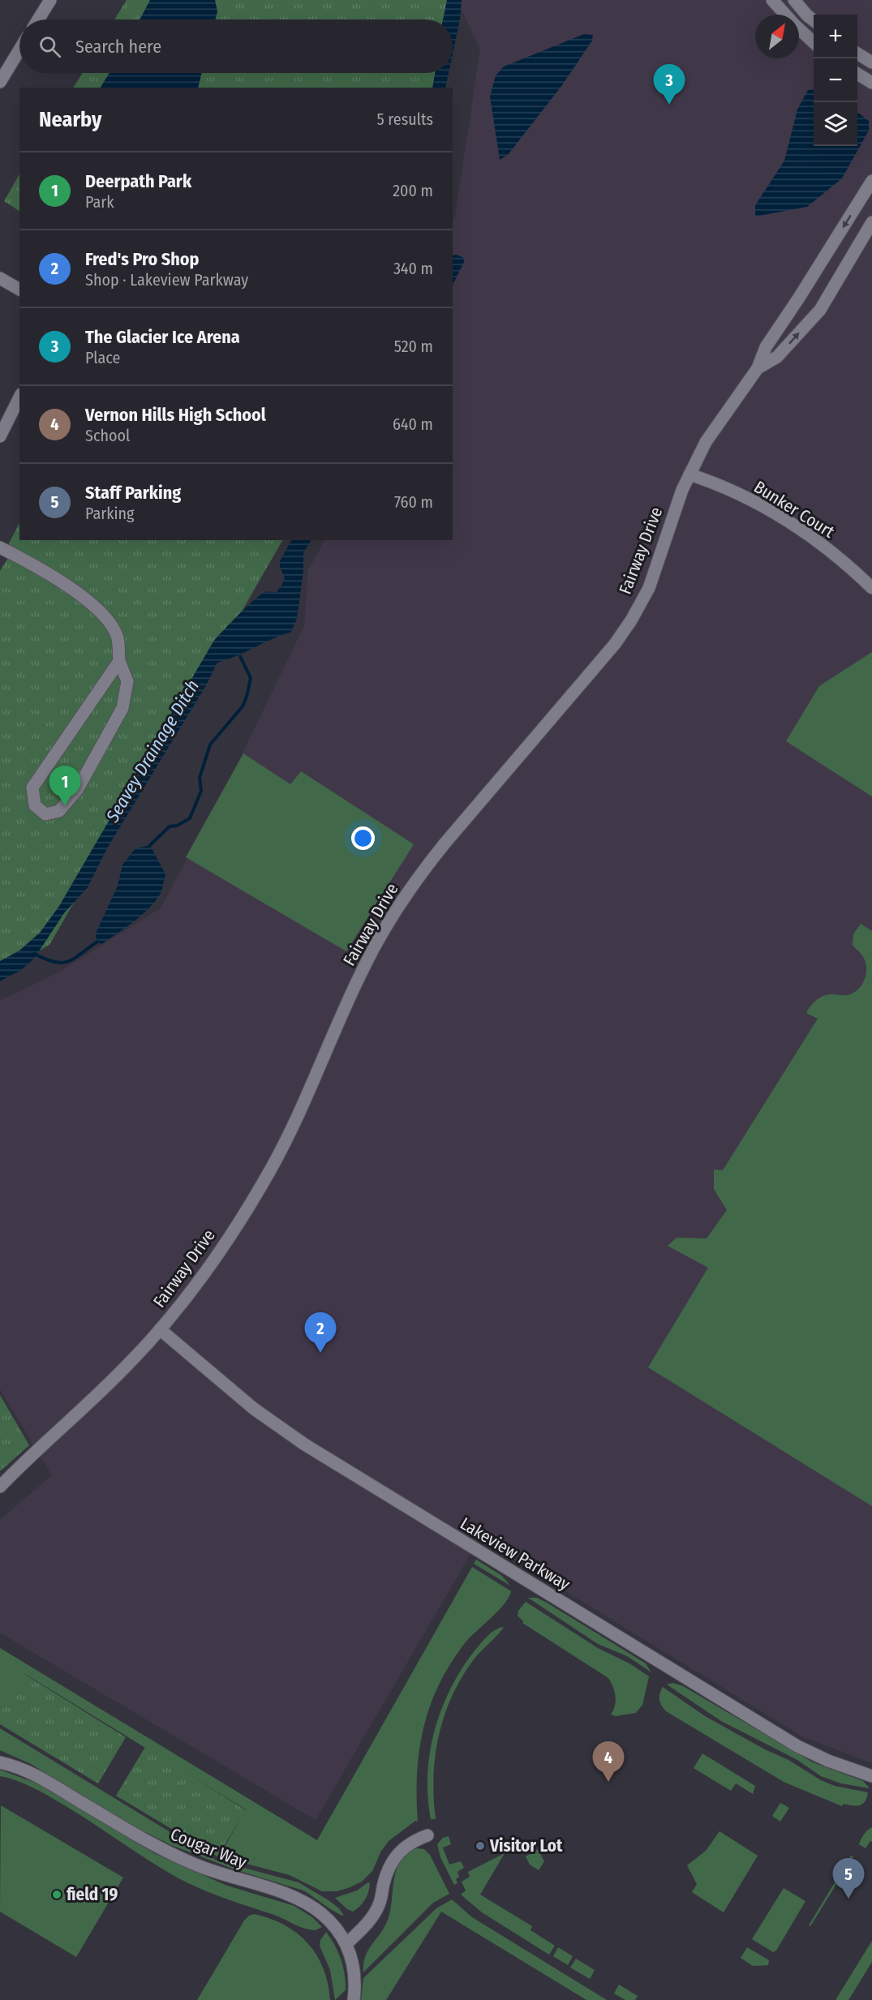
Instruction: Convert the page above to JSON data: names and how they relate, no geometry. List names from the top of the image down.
{
  "streets": {
    "street": [
      "Bunker Court",
      "Fairway Drive",
      "Lakeview Parkway",
      "Cougar Way"
    ]
  },
  "crossings": [
    ["Bunker Court", "Fairway Drive"],
    ["Fairway Drive", "Lakeview Parkway"]
  ],
  "water": ["Seavey Drainage Ditch"],
  "places": ["Visitor Lot", "field 19"],
  "north": "top right",
  "page": {
    "map_buttons": ["+", "−"],
    "search": "Search here",
    "pins": [
      "3",
      "1",
      "2",
      "4",
      "5"
    ],
    "heading": ["Nearby", "5 results"],
    "list": [
      {
        "mark": "1",
        "name": "Deerpath Park",
        "note": "Park",
        "value": "200 m"
      },
      {
        "mark": "2",
        "name": "Fred's Pro Shop",
        "note": "Shop · Lakeview Parkway",
        "value": "340 m"
      },
      {
        "mark": "3",
        "name": "The Glacier Ice Arena",
        "note": "Place",
        "value": "520 m"
      },
      {
        "mark": "4",
        "name": "Vernon Hills High School",
        "note": "School",
        "value": "640 m"
      },
      {
        "mark": "5",
        "name": "Staff Parking",
        "note": "Parking",
        "value": "760 m"
      }
    ]
  }
}
